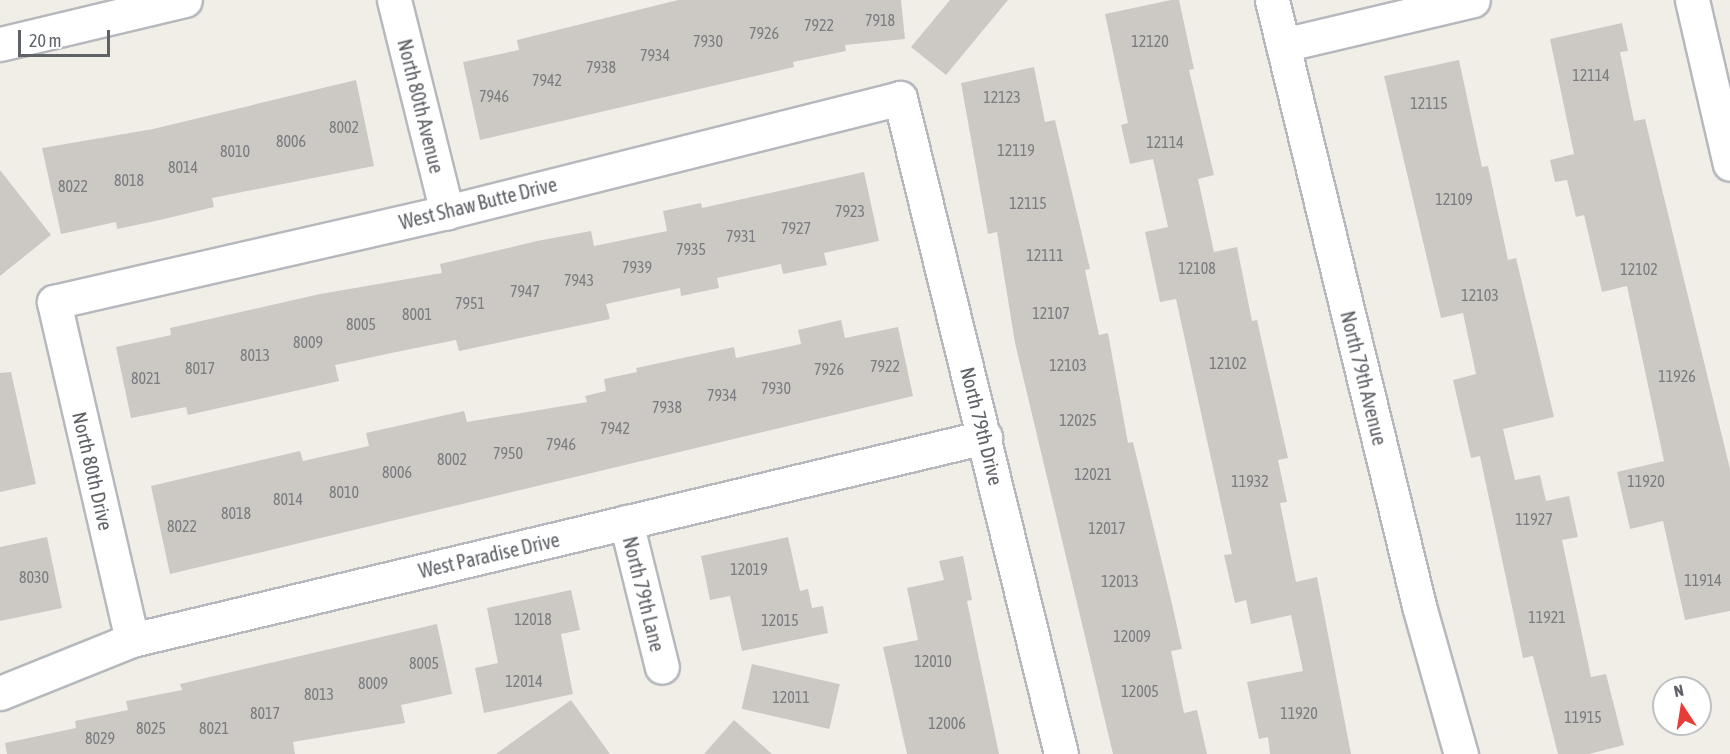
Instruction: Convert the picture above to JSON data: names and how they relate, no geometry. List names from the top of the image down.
{
  "streets": {
    "street": [
      "North 80th Avenue",
      "West Shaw Butte Drive",
      "North 79th Avenue",
      "North 79th Drive",
      "North 80th Drive",
      "West Paradise Drive",
      "North 79th Lane"
    ]
  },
  "crossings": [
    ["North 80th Avenue", "West Shaw Butte Drive"],
    ["West Shaw Butte Drive", "North 79th Drive"],
    ["West Shaw Butte Drive", "North 80th Drive"],
    ["North 79th Drive", "West Paradise Drive"],
    ["North 80th Drive", "West Paradise Drive"],
    ["West Paradise Drive", "North 79th Lane"]
  ],
  "house_numbers": [
    "7918",
    "7922",
    "7926",
    "7930",
    "12120",
    "7934",
    "7938",
    "12114",
    "7942",
    "7946",
    "12123",
    "12115",
    "8002",
    "8006",
    "12114",
    "12119",
    "8010",
    "8014",
    "8018",
    "8022",
    "12109",
    "12115",
    "7923",
    "7927",
    "7931",
    "7935",
    "12111",
    "7939",
    "12108",
    "12102",
    "7943",
    "7947",
    "12103",
    "7951",
    "12107",
    "8001",
    "8005",
    "8009",
    "8013",
    "12102",
    "12103",
    "7922",
    "8017",
    "7926",
    "11926",
    "8021",
    "7930",
    "7934",
    "7938",
    "12025",
    "7942",
    "7946",
    "7950",
    "8002",
    "8006",
    "12021",
    "11932",
    "11920",
    "8010",
    "8014",
    "8018",
    "11927",
    "8022",
    "12017",
    "12019",
    "8030",
    "11914",
    "12013",
    "11921",
    "12018",
    "12015",
    "12009",
    "12010",
    "8005",
    "12014",
    "8009",
    "12005",
    "8013",
    "12011",
    "8017",
    "11920",
    "11915",
    "12006",
    "8025",
    "8021",
    "8029"
  ],
  "scale_bar": "20 m",
  "north": "top"
}
